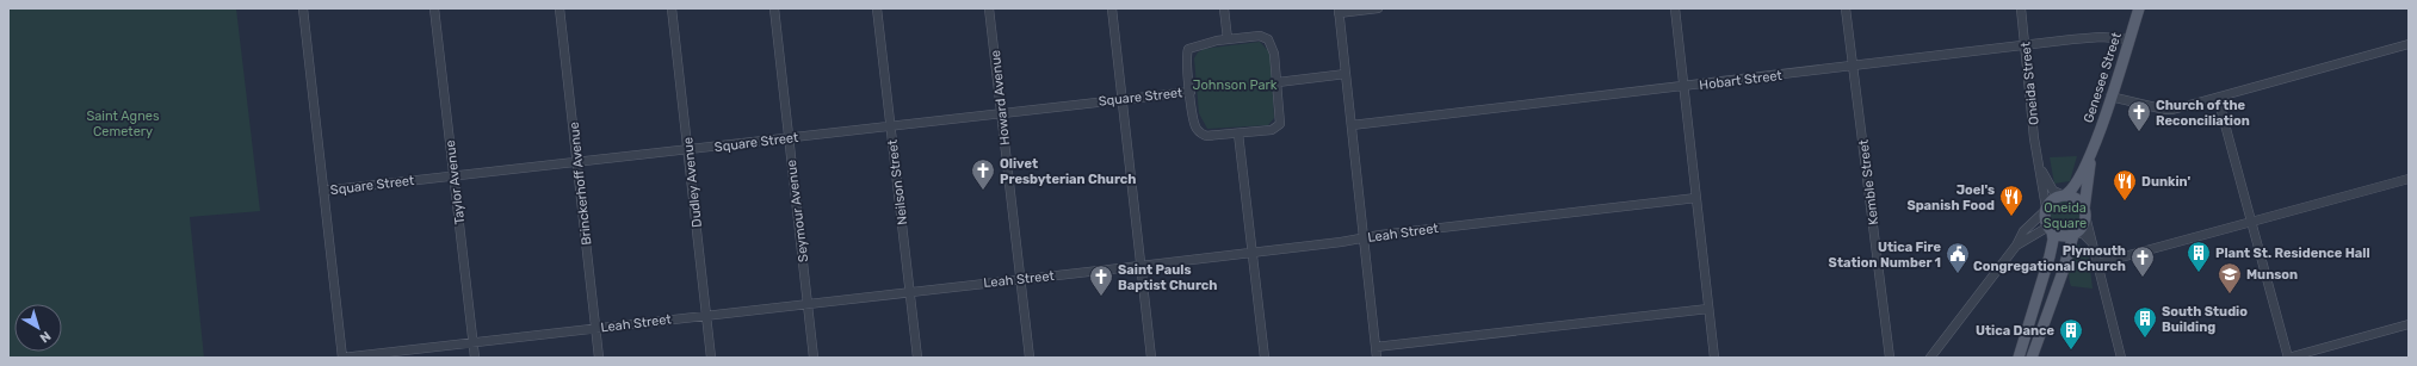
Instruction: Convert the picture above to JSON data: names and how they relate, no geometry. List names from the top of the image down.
{
  "streets": {
    "main road": ["Genesee Street"],
    "street": [
      "Hobart Street",
      "Oneida Street",
      "Square Street",
      "Howard Avenue",
      "Taylor Avenue",
      "Dudley Avenue",
      "Neilson Street",
      "Kemble Street",
      "Brinckerhoff Avenue",
      "Seymour Avenue",
      "Leah Street"
    ]
  },
  "crossings": [
    ["Genesee Street", "Hobart Street"],
    ["Genesee Street", "Oneida Street"],
    ["Hobart Street", "Oneida Street"],
    ["Hobart Street", "Kemble Street"],
    ["Square Street", "Howard Avenue"],
    ["Square Street", "Taylor Avenue"],
    ["Square Street", "Dudley Avenue"],
    ["Square Street", "Neilson Street"],
    ["Square Street", "Brinckerhoff Avenue"],
    ["Square Street", "Seymour Avenue"],
    ["Howard Avenue", "Leah Street"],
    ["Taylor Avenue", "Leah Street"],
    ["Dudley Avenue", "Leah Street"],
    ["Neilson Street", "Leah Street"],
    ["Brinckerhoff Avenue", "Leah Street"],
    ["Seymour Avenue", "Leah Street"]
  ],
  "parks": ["Johnson Park", "Saint Agnes Cemetery", "Oneida Square"],
  "places": {
    "church": [
      "Church of the Reconciliation",
      "Olivet Presbyterian Church",
      "Plymouth Congregational Church",
      "Saint Pauls Baptist Church"
    ],
    "restaurant": ["Dunkin'", "Joel's Spanish Food"],
    "building": ["Plant St. Residence Hall", "South Studio Building", "Utica Dance"],
    "public building": ["Utica Fire Station Number 1"],
    "school or university": ["Munson"]
  },
  "north": "bottom right"
}
